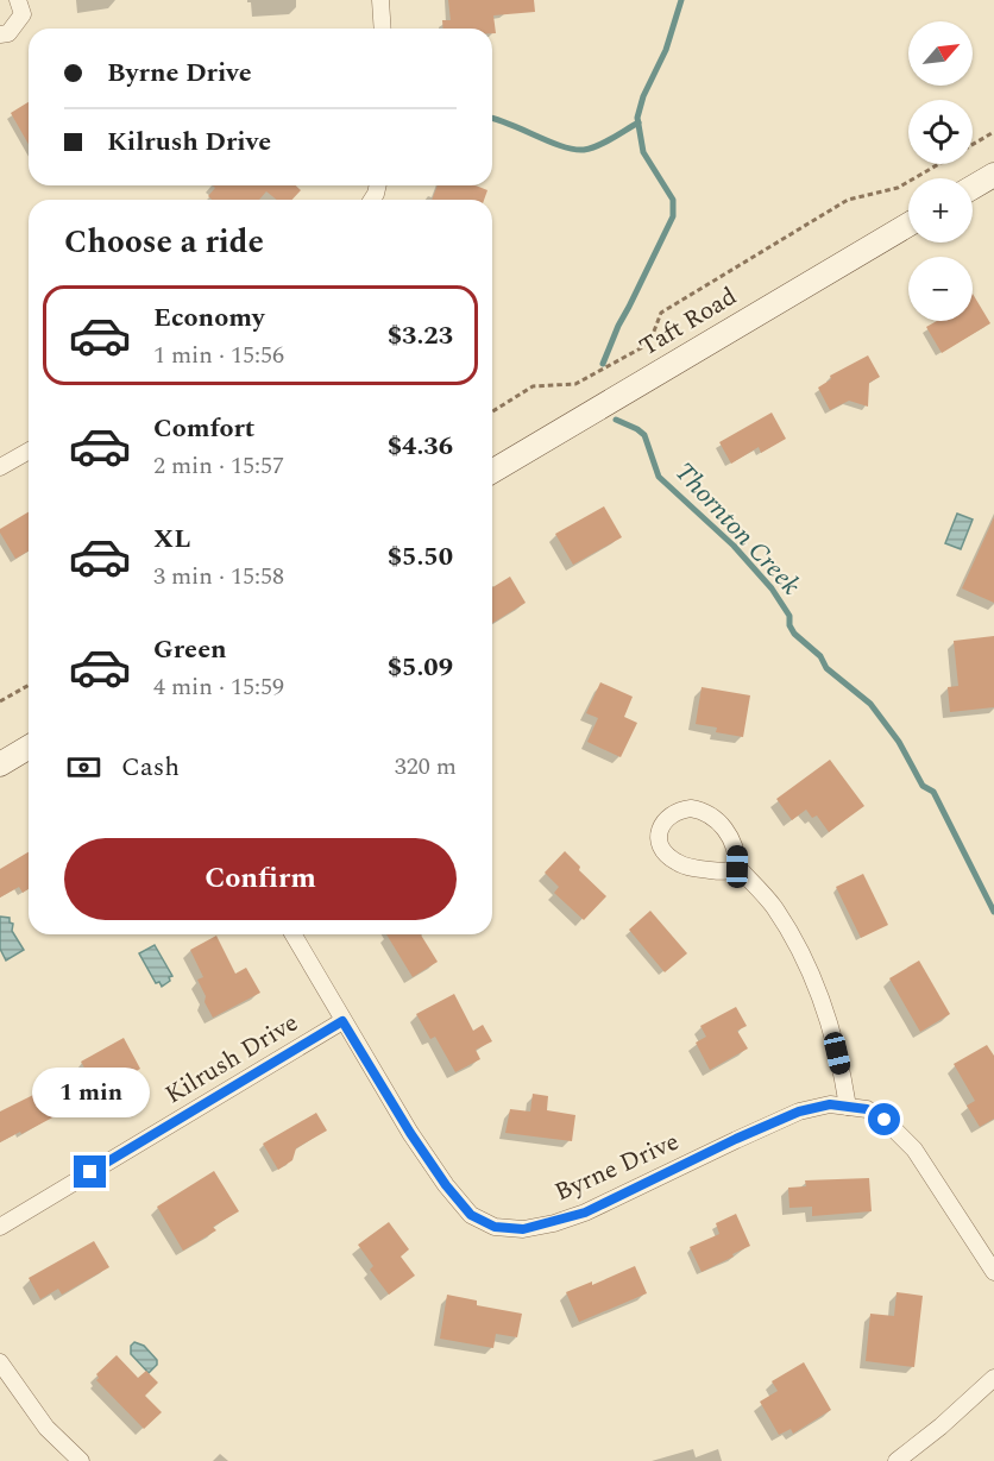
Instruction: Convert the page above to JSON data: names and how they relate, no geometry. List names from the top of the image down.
{
  "streets": {
    "street": ["Taft Road", "Kilrush Drive", "Byrne Drive"]
  },
  "crossings": [
    ["Kilrush Drive", "Byrne Drive"]
  ],
  "water": ["Thornton Creek"],
  "north": "top right",
  "page": {
    "map_buttons": ["+", "−"],
    "banner": ["Byrne Drive", "Kilrush Drive"],
    "heading": "Choose a ride",
    "list": [
      {
        "name": "Economy",
        "note": "1 min · 15:56",
        "value": "$3.23"
      },
      {
        "name": "Comfort",
        "note": "2 min · 15:57",
        "value": "$4.36"
      },
      {
        "name": "XL",
        "note": "3 min · 15:58",
        "value": "$5.50"
      },
      {
        "name": "Green",
        "note": "4 min · 15:59",
        "value": "$5.09"
      }
    ],
    "pay": ["Cash", "320 m"],
    "buttons": "Confirm",
    "bubble": "1 min"
  }
}
